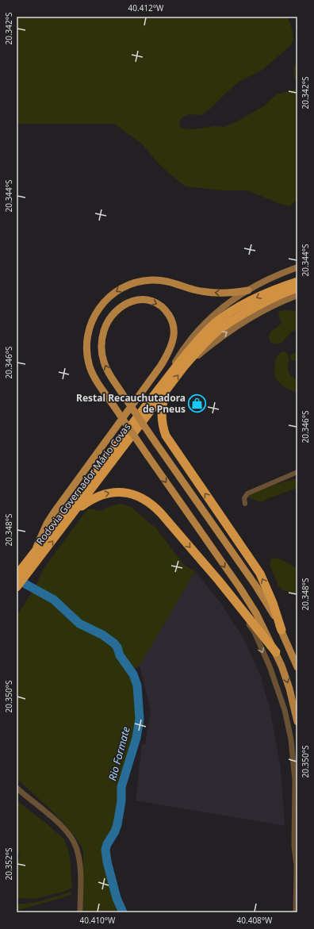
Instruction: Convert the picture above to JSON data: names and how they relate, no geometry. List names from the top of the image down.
{
  "streets": {
    "highway": ["Rodovia Governador Mário Covas"]
  },
  "water": ["Rio Formate"],
  "places": {
    "shop": ["Restal Recauchutadora de Pneus"]
  },
  "coordinates": [
    "40.412°W",
    "20.342°S",
    "20.344°S",
    "20.346°S",
    "20.348°S",
    "20.350°S",
    "20.352°S",
    "40.410°W",
    "40.408°W"
  ]
}
